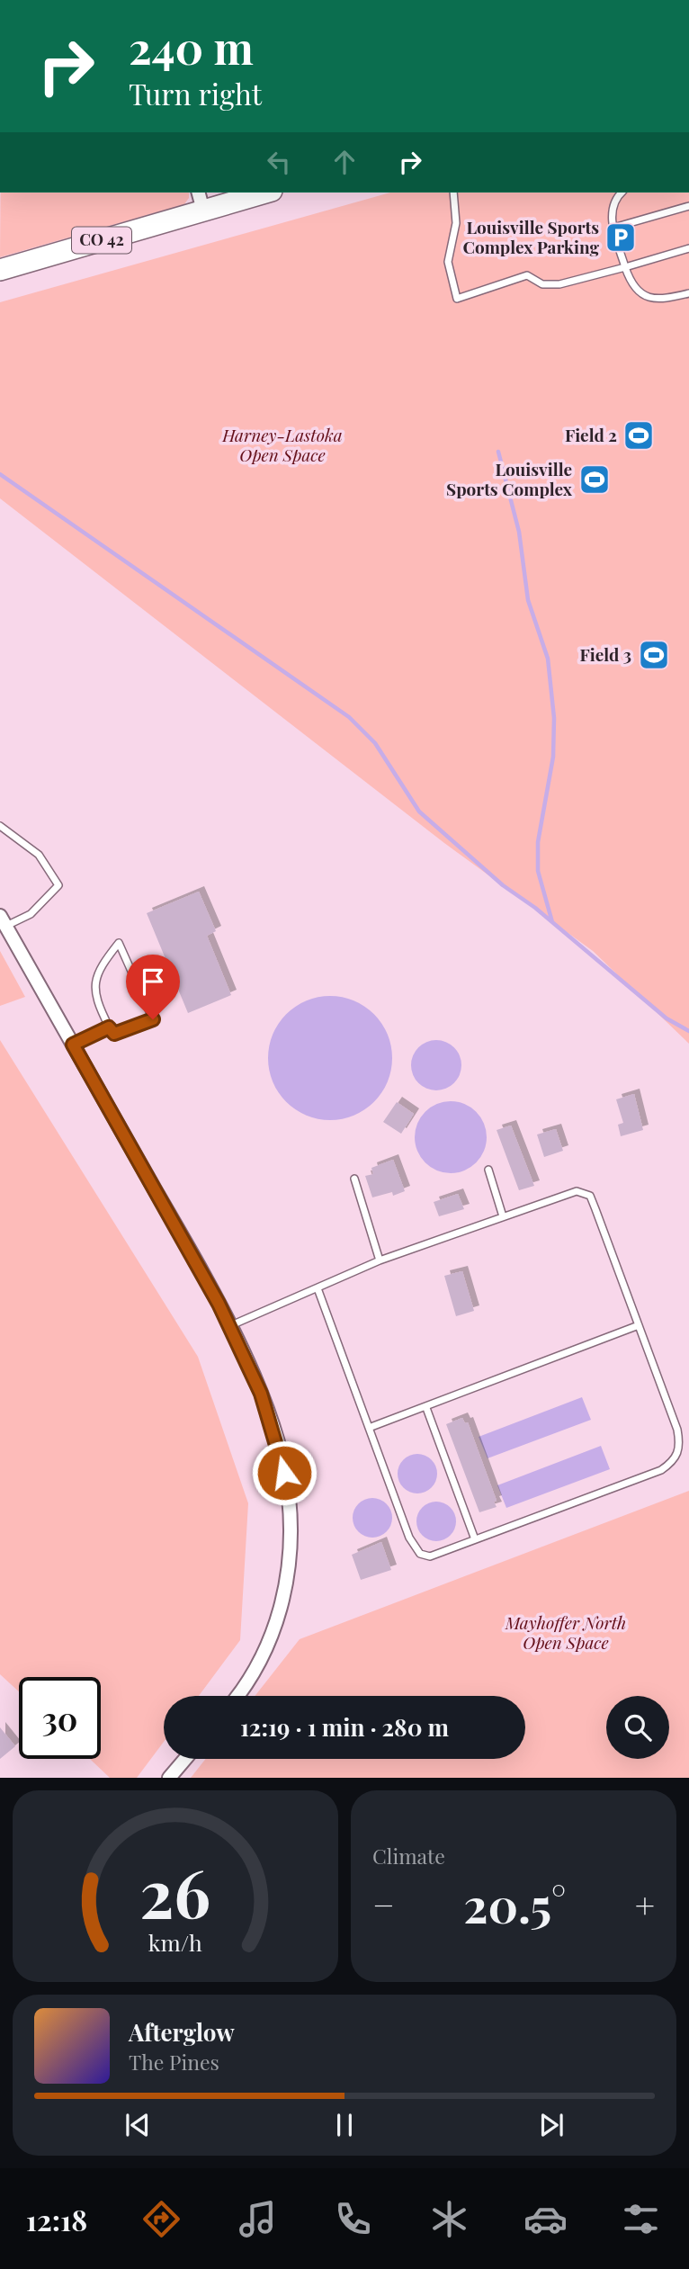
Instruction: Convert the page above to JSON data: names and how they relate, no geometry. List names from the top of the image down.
{
  "streets": {
    "main road": ["CO 42"]
  },
  "parks": ["Harney-Lastoka Open Space", "Mayhoffer North Open Space"],
  "places": {
    "parking": ["Louisville Sports Complex Parking"],
    "sports": ["Field 2", "Louisville Sports Complex", "Field 3"]
  },
  "page": {
    "turn": ["240 m", "Turn right"],
    "limit": "30",
    "trip": "12:19 · 1 min · 280 m",
    "tile": "Climate",
    "heat": ["−", "20.5°", "+"],
    "song": ["Afterglow", "The Pines"],
    "tabs": "12:18",
    "gauge": ["26", "km/h"]
  }
}
